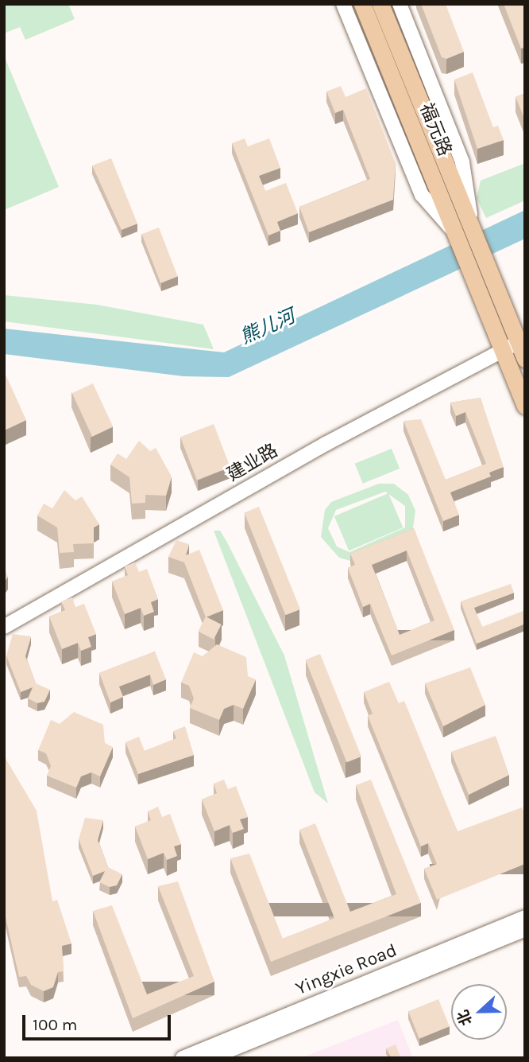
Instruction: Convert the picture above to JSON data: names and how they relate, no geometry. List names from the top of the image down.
{
  "streets": {
    "main road": ["福元路"],
    "street": ["建业路", "Yingxie Road"]
  },
  "crossings": [
    ["福元路", "建业路"]
  ],
  "water": ["熊儿河"],
  "scale_bar": "100 m",
  "north": "left"
}
